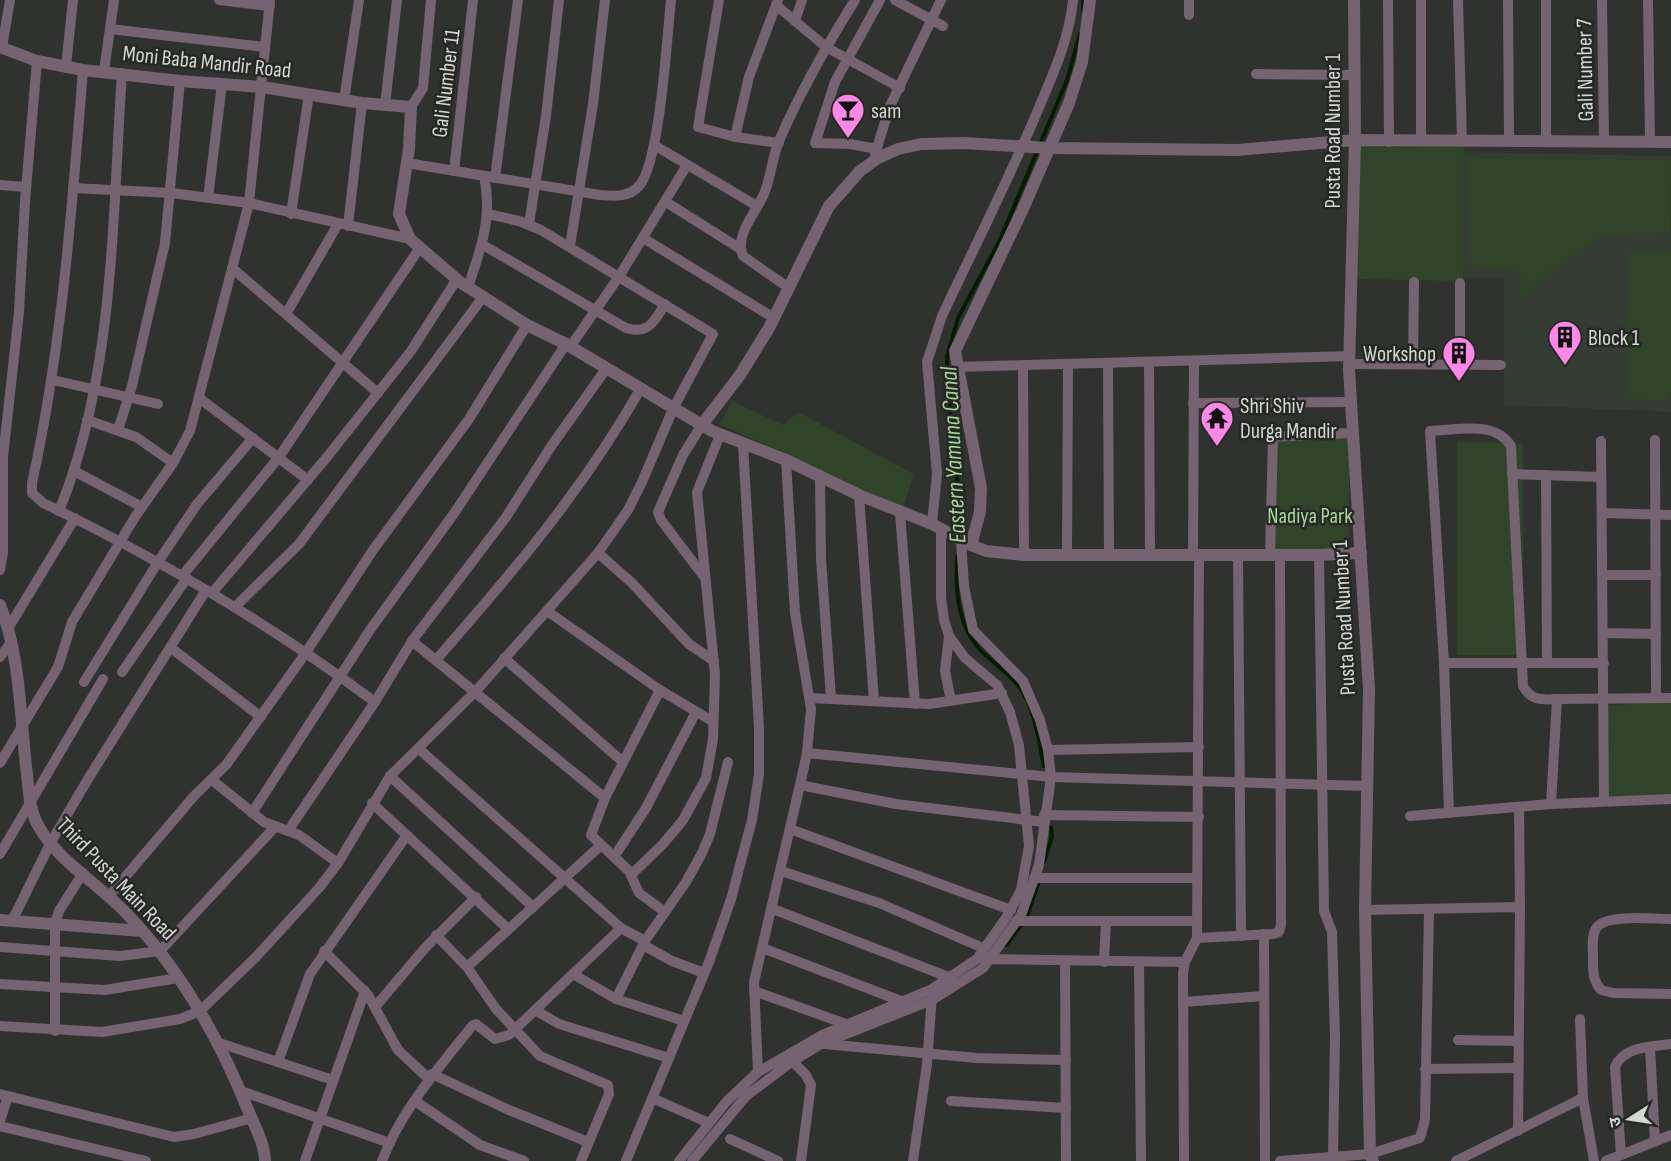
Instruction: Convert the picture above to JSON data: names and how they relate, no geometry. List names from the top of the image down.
{
  "streets": {
    "street": [
      "Moni Baba Mandir Road",
      "Gali Number 7",
      "Gali Number 11",
      "Pusta Road Number 1",
      "Third Pusta Main Road"
    ]
  },
  "water": ["Eastern Yamuna Canal"],
  "parks": ["Nadiya Park"],
  "places": {
    "bar": ["sam"],
    "building": ["Block 1", "Workshop"],
    "temple": ["Shri Shiv Durga Mandir"]
  },
  "north": "left"
}
